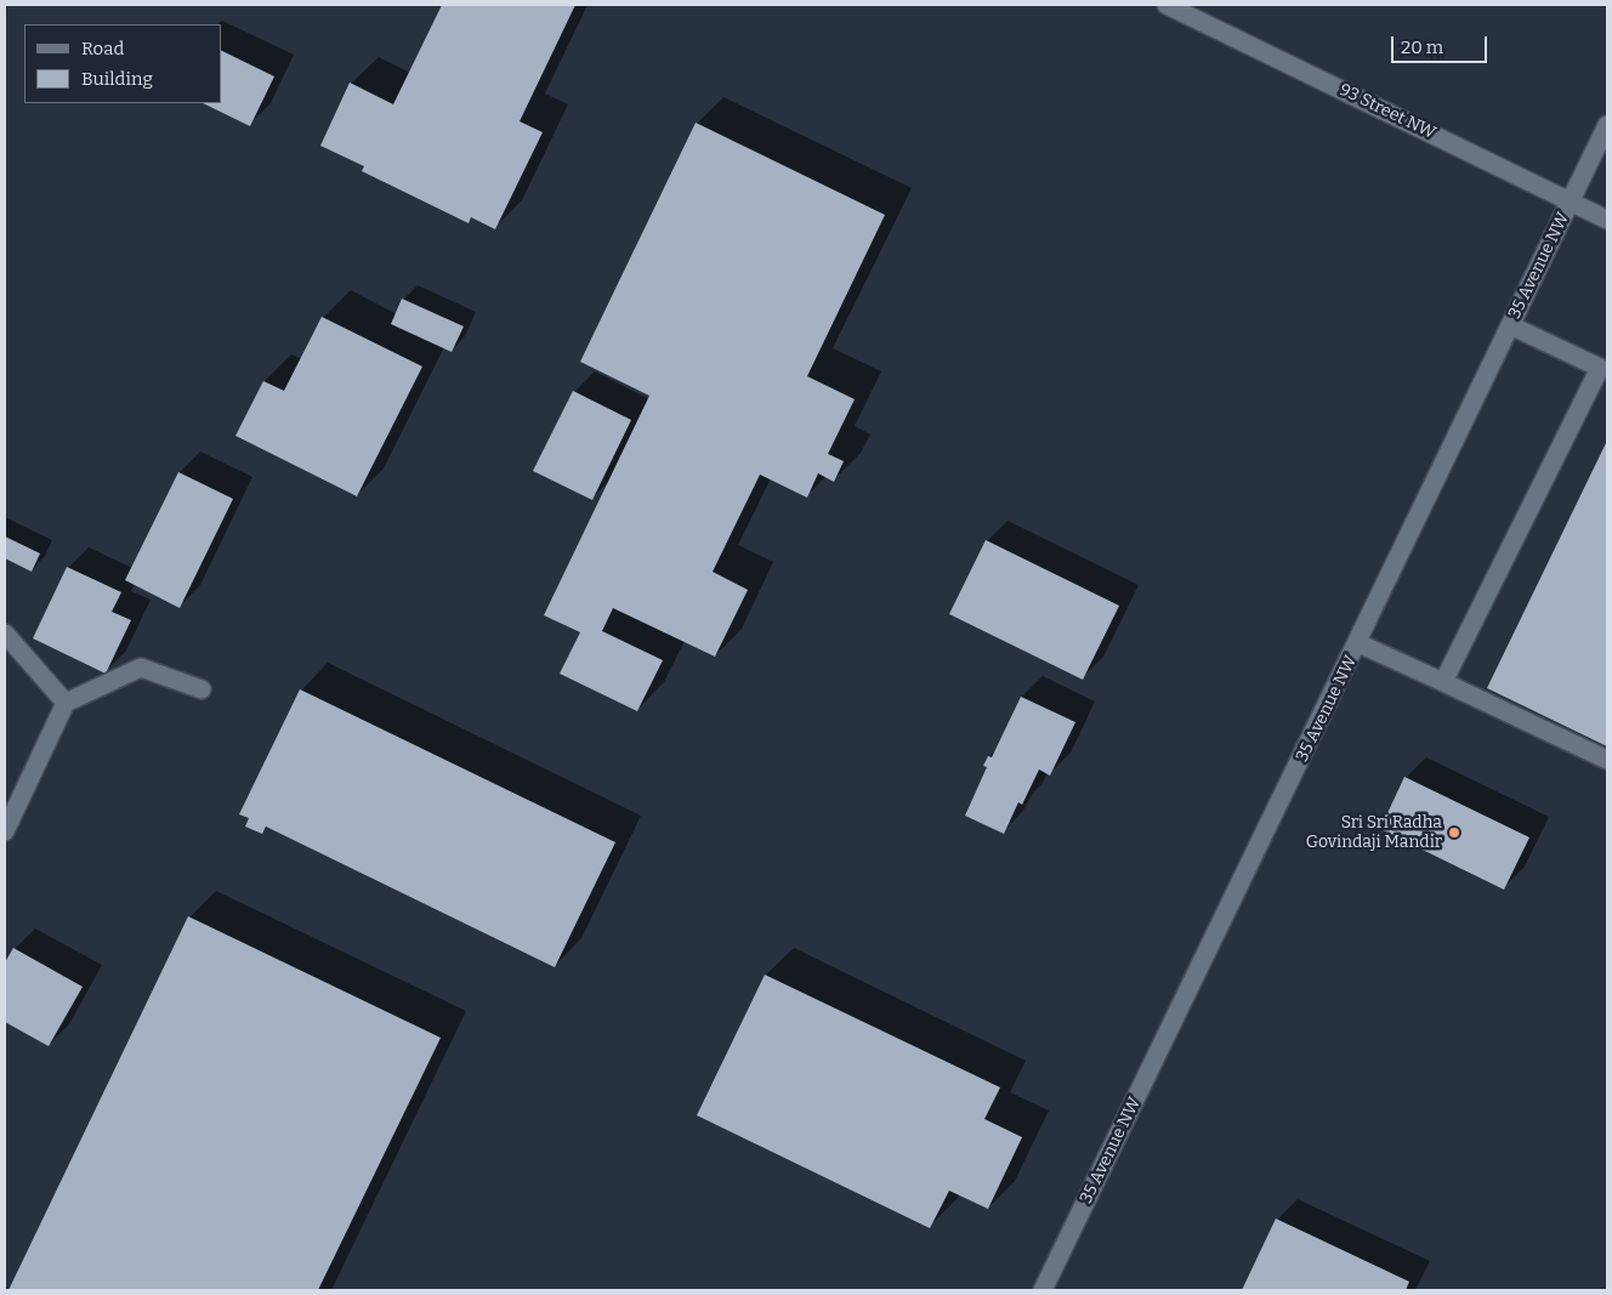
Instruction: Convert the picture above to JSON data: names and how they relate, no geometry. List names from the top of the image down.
{
  "streets": {
    "street": ["93 Street NW", "35 Avenue NW"]
  },
  "crossings": [
    ["93 Street NW", "35 Avenue NW"]
  ],
  "places": ["Sri Sri Radha Govindaji Mandir"],
  "legend": ["Road", "Building"],
  "scale_bar": "20 m"
}
